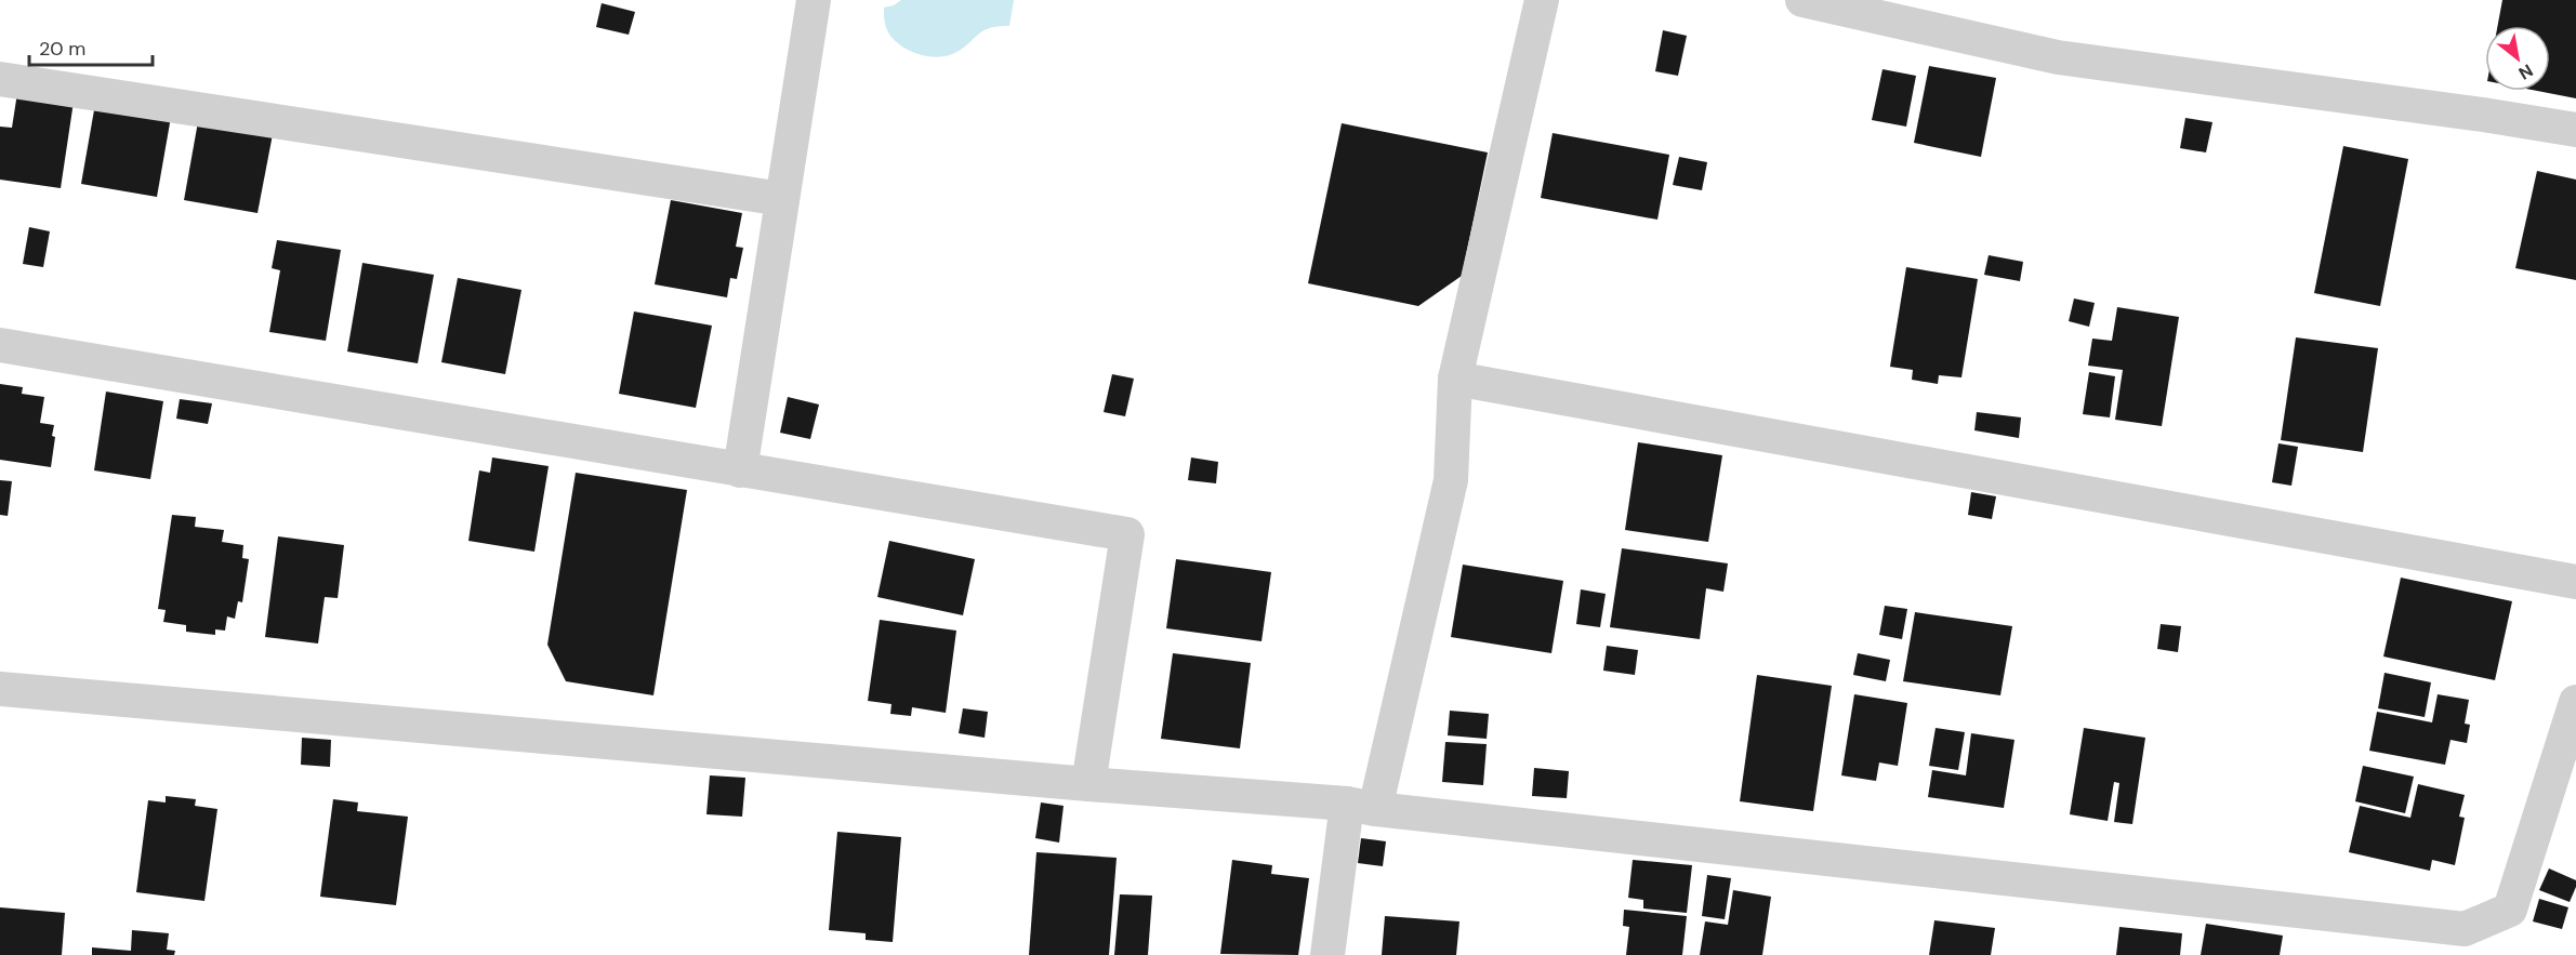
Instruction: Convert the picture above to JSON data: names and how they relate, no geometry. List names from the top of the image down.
{
  "scale_bar": "20 m",
  "north": "bottom right"
}
